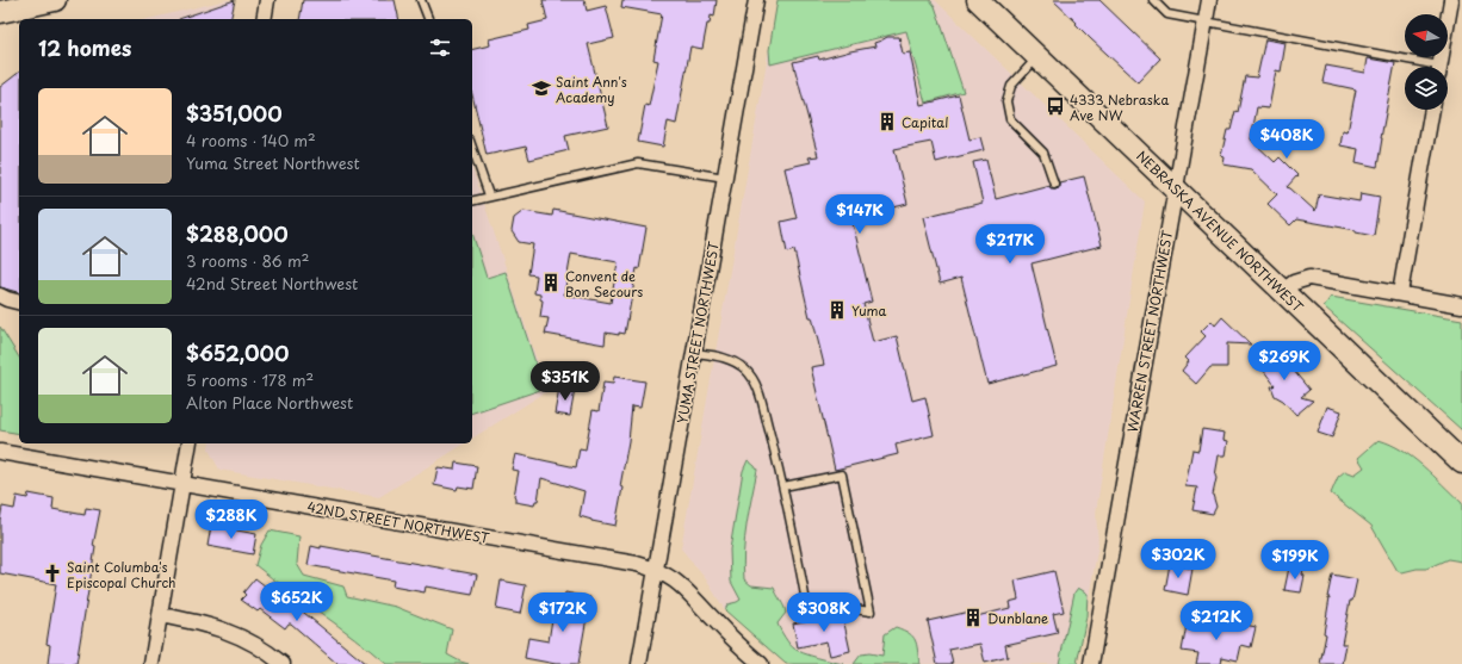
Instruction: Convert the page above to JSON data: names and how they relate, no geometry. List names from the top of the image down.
{
  "streets": {
    "main road": ["NEBRASKA AVENUE NORTHWEST"],
    "street": ["WARREN STREET NORTHWEST", "YUMA STREET NORTHWEST", "42ND STREET NORTHWEST"]
  },
  "crossings": [
    ["NEBRASKA AVENUE NORTHWEST", "WARREN STREET NORTHWEST"],
    ["YUMA STREET NORTHWEST", "42ND STREET NORTHWEST"]
  ],
  "places": {
    "school or university": ["Saint Ann's Academy"],
    "bus stop": ["4333 Nebraska Ave NW"],
    "building": [
      "Capital",
      "Convent de Bon Secours",
      "Yuma",
      "Dunblane"
    ],
    "church": ["Saint Columba's Episcopal Church"]
  },
  "north": "left",
  "page": {
    "heading": "12 homes",
    "list": [
      {
        "name": "$351,000",
        "note": "4 rooms · 140 m² · Yuma Street Northwest"
      },
      {
        "name": "$288,000",
        "note": "3 rooms · 86 m² · 42nd Street Northwest"
      },
      {
        "name": "$652,000",
        "note": "5 rooms · 178 m² · Alton Place Northwest"
      }
    ],
    "price": [
      "$408K",
      "$147K",
      "$217K",
      "$269K",
      "$351K",
      "$288K",
      "$302K",
      "$199K",
      "$652K",
      "$172K",
      "$308K",
      "$212K"
    ]
  }
}
